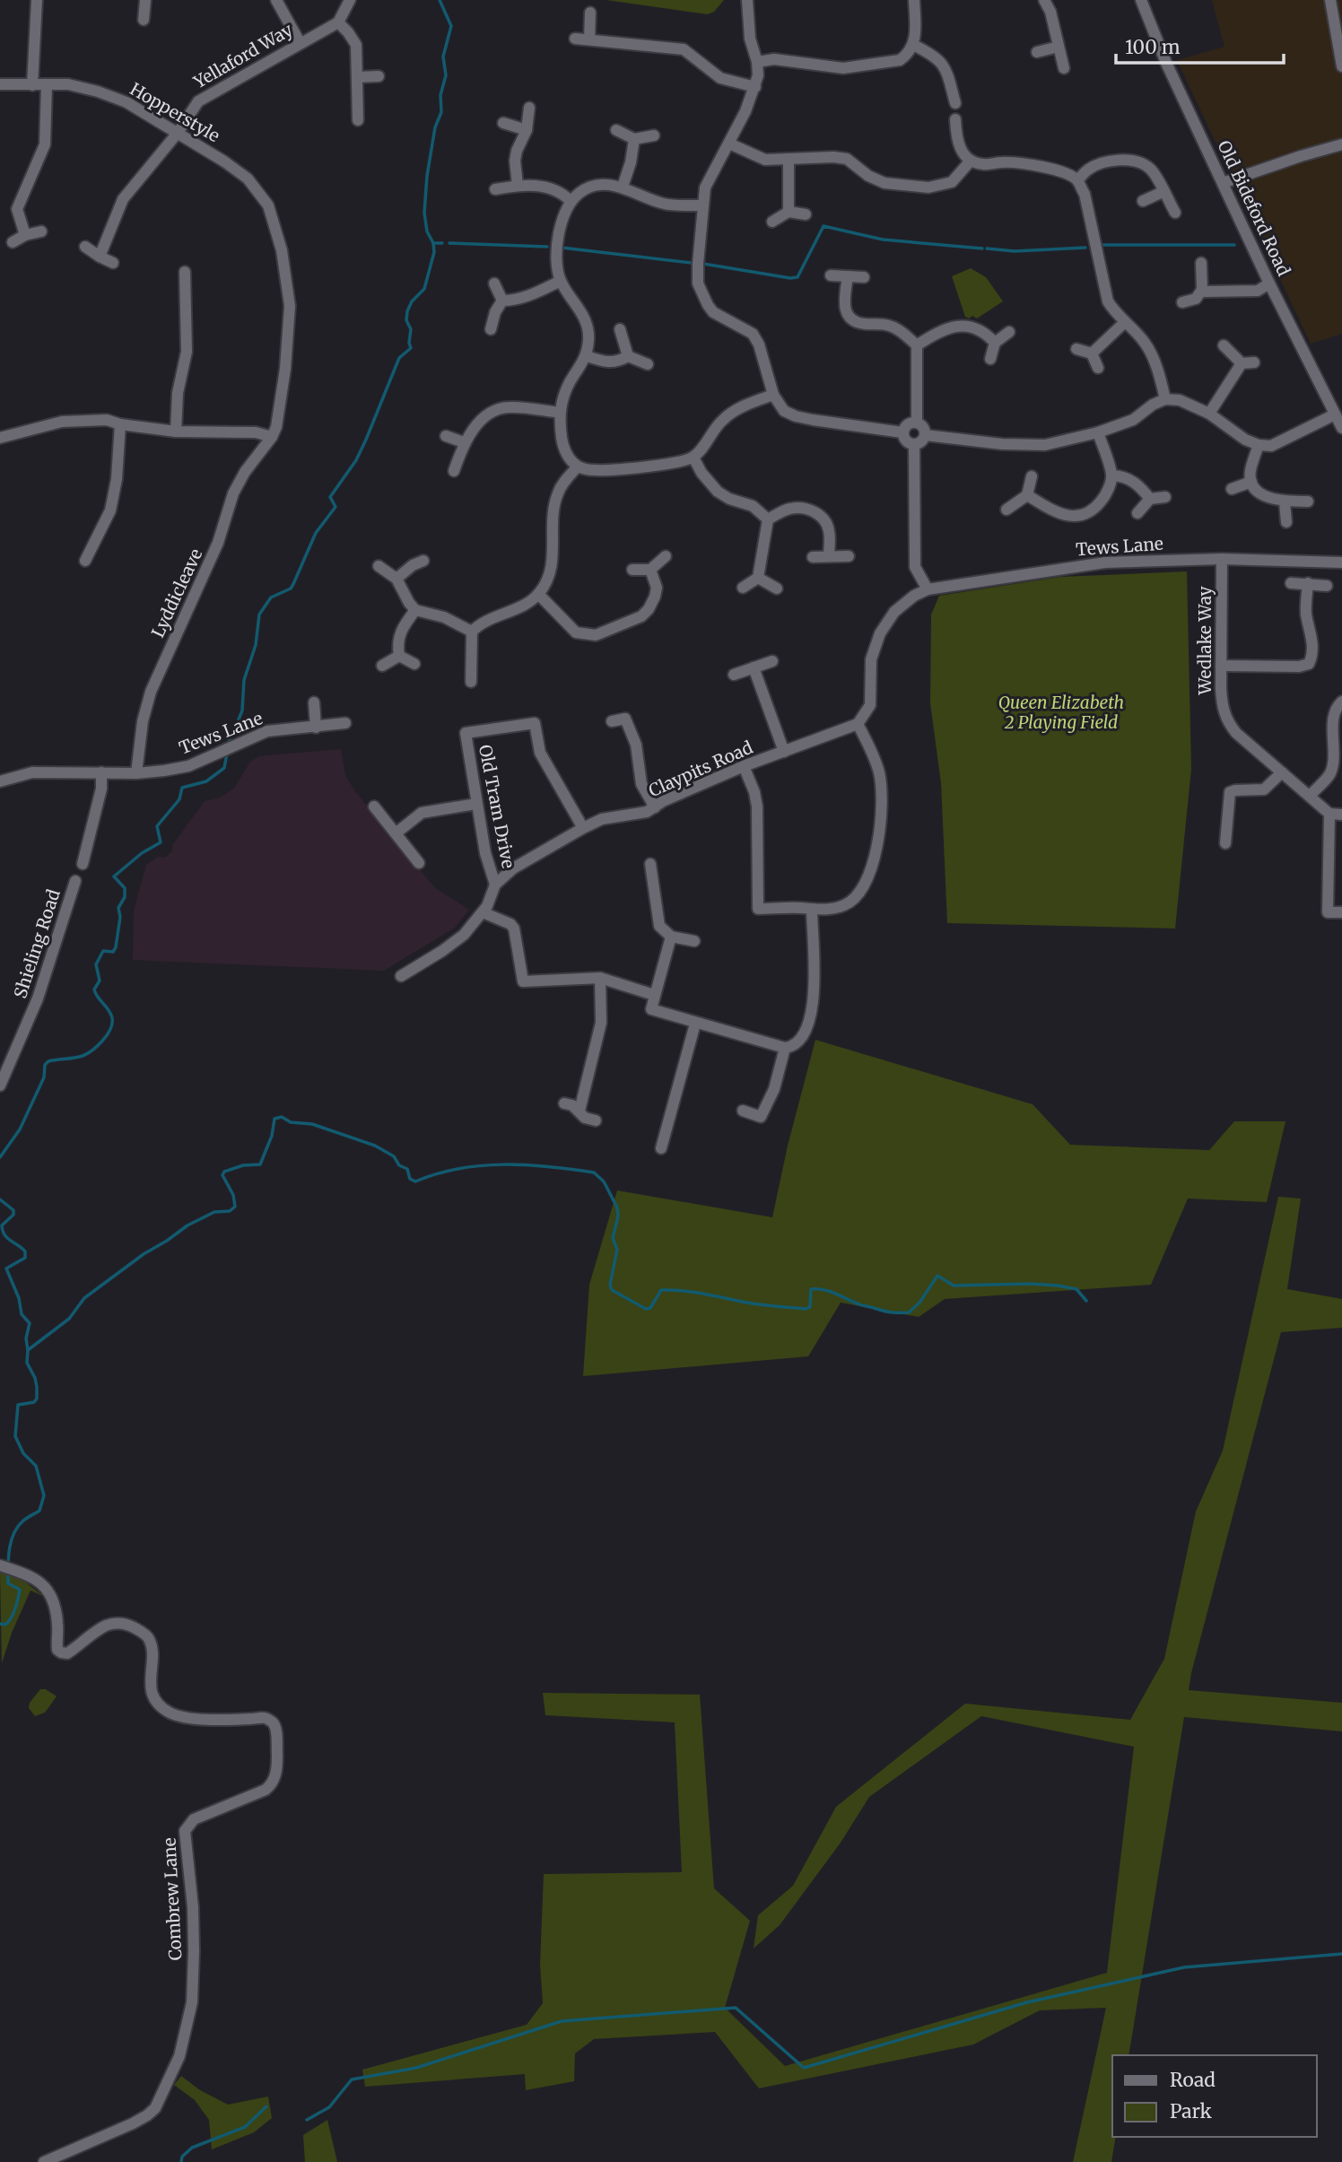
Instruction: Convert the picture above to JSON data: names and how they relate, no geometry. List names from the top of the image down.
{
  "streets": {
    "street": [
      "Yellaford Way",
      "Hopperstyle",
      "Old Bideford Road",
      "Tews Lane",
      "Lyddicleave",
      "Wedlake Way",
      "Claypits Road",
      "Old Tram Drive",
      "Shieling Road",
      "Combrew Lane"
    ]
  },
  "crossings": [
    ["Yellaford Way", "Hopperstyle"],
    ["Hopperstyle", "Lyddicleave"],
    ["Tews Lane", "Lyddicleave"],
    ["Tews Lane", "Wedlake Way"],
    ["Tews Lane", "Claypits Road"],
    ["Claypits Road", "Old Tram Drive"]
  ],
  "parks": ["Queen Elizabeth 2 Playing Field"],
  "legend": ["Road", "Park"],
  "scale_bar": "100 m"
}
